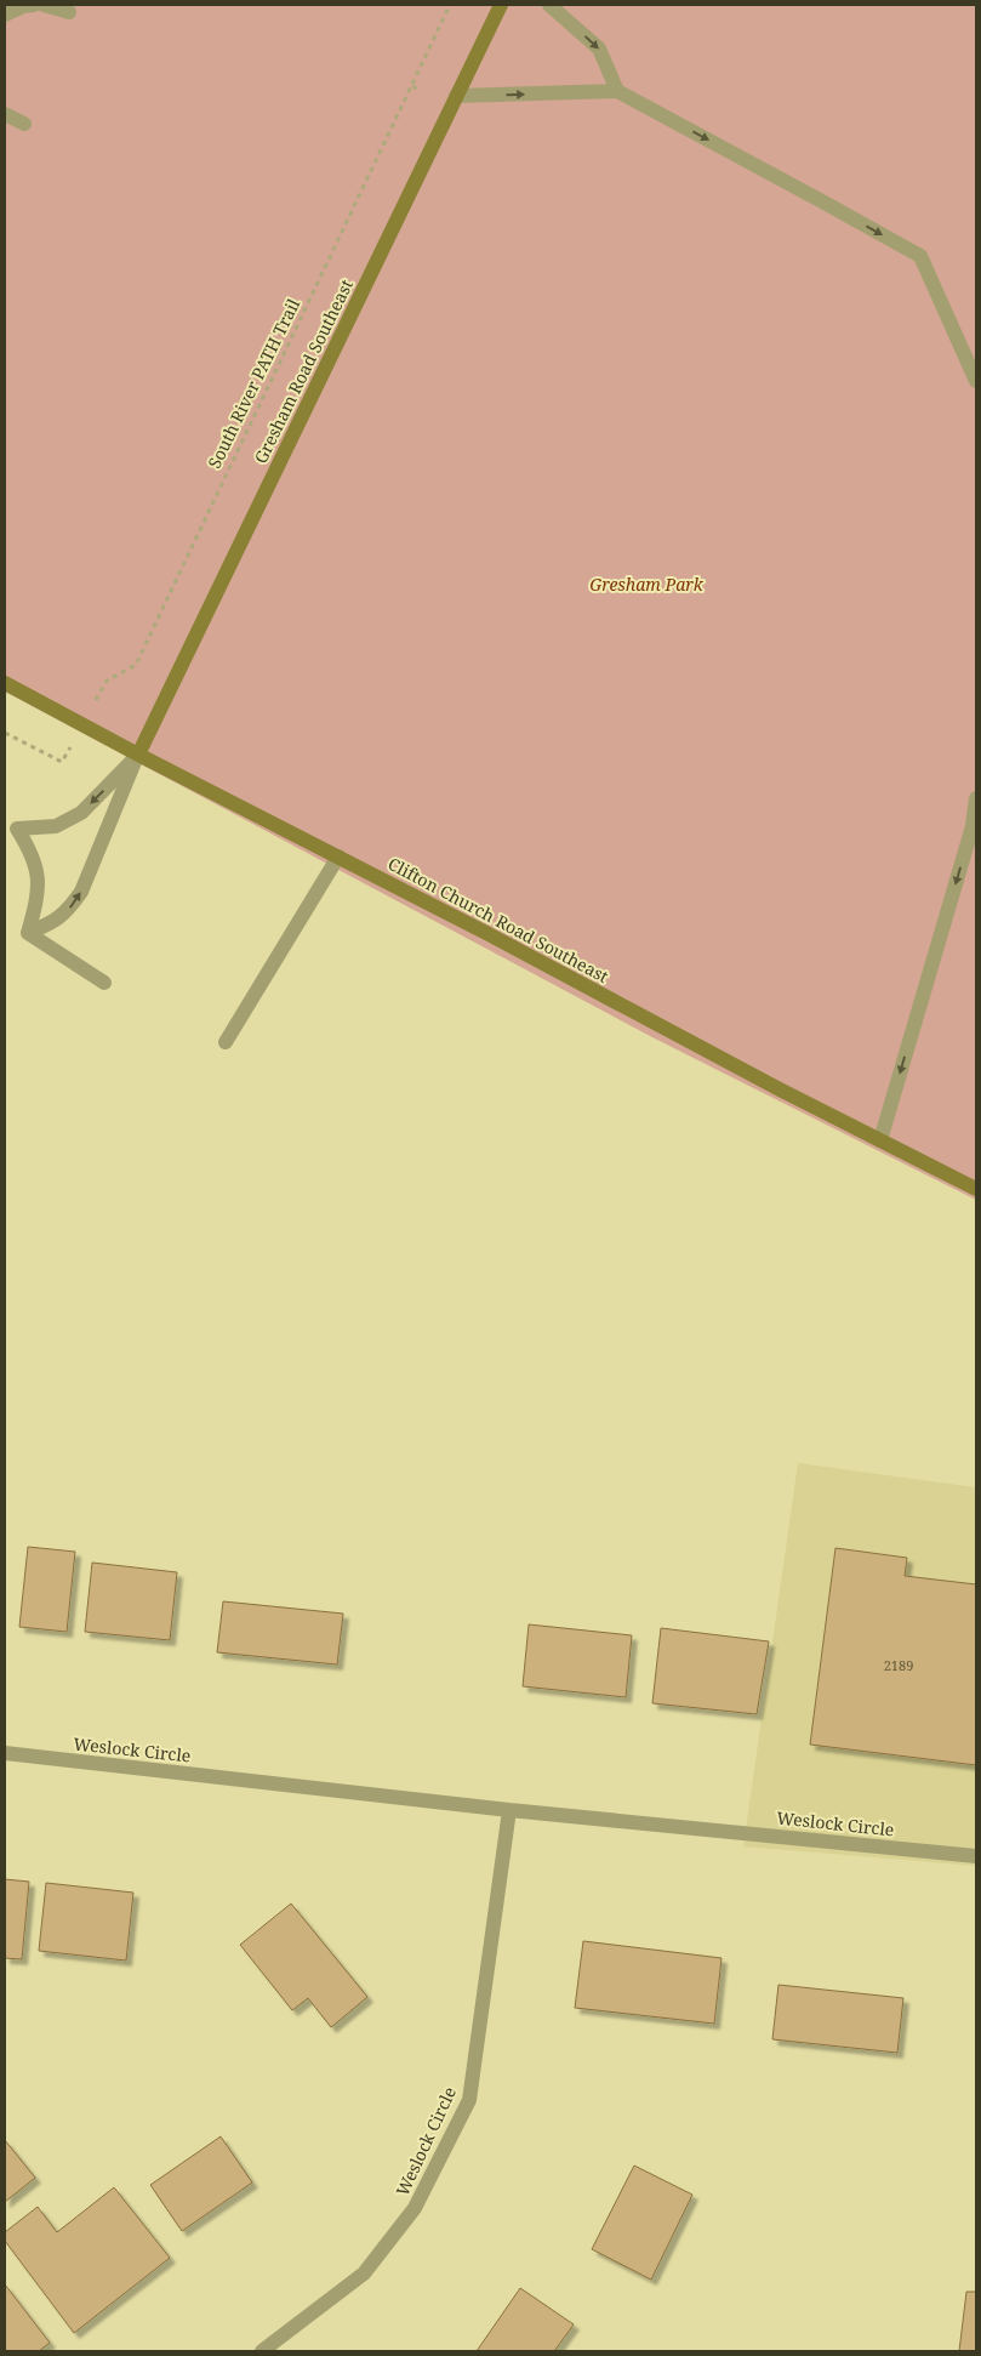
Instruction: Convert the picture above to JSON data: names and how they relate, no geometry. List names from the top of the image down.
{
  "streets": {
    "street": ["Gresham Road Southeast", "Clifton Church Road Southeast", "Weslock Circle"],
    "path": ["South River PATH Trail"]
  },
  "crossings": [
    ["Gresham Road Southeast", "Clifton Church Road Southeast"]
  ],
  "parks": ["Gresham Park"],
  "house_numbers": ["2189"]
}
